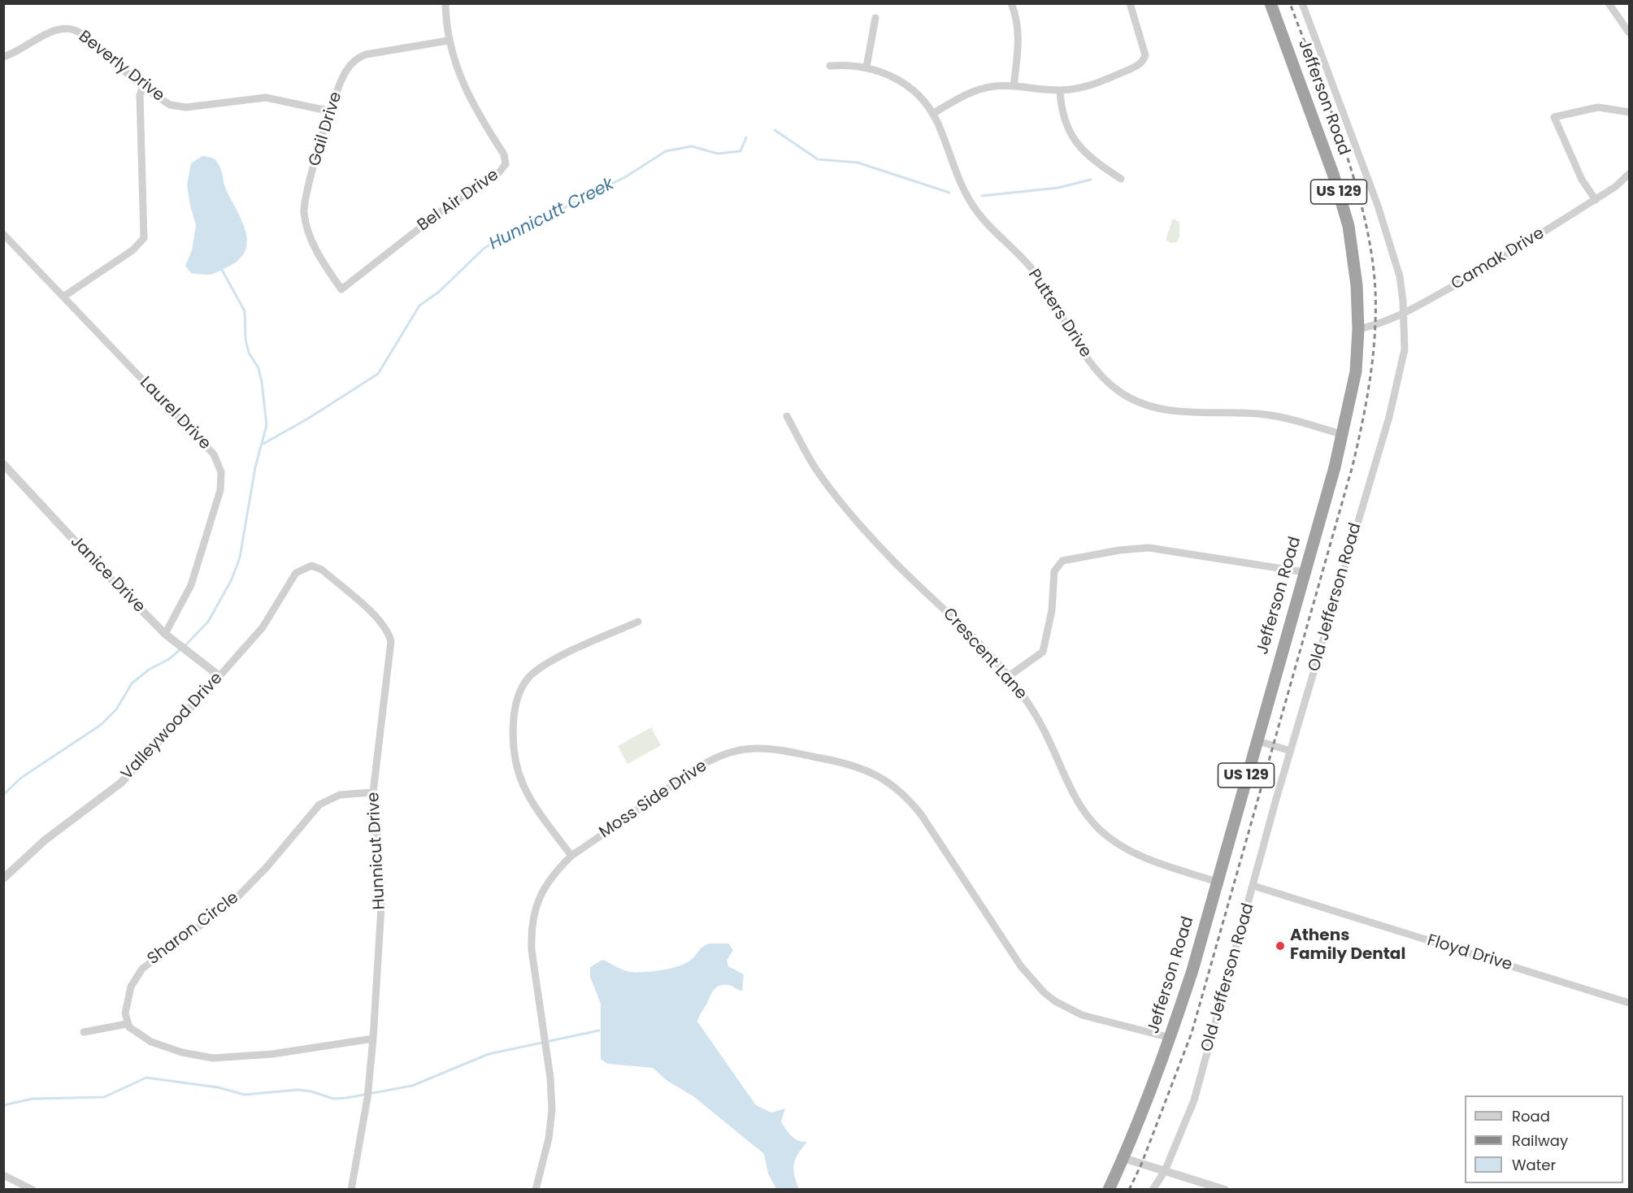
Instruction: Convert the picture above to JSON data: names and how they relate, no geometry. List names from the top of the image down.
{
  "streets": {
    "highway": ["Jefferson Road", "US 129"],
    "street": [
      "Beverly Drive",
      "Gail Drive",
      "Bel Air Drive",
      "Camak Drive",
      "Putters Drive",
      "Laurel Drive",
      "Janice Drive",
      "Old Jefferson Road",
      "Crescent Lane",
      "Valleywood Drive",
      "Moss Side Drive",
      "Hunnicut Drive",
      "Sharon Circle",
      "Floyd Drive"
    ]
  },
  "crossings": [
    ["Beverly Drive", "Gail Drive"],
    ["Jefferson Road", "Camak Drive"],
    ["Jefferson Road", "Putters Drive"],
    ["Jefferson Road", "Crescent Lane"],
    ["Jefferson Road", "Moss Side Drive"],
    ["Gail Drive", "Bel Air Drive"],
    ["Camak Drive", "Old Jefferson Road"],
    ["Laurel Drive", "Janice Drive"],
    ["Janice Drive", "Valleywood Drive"],
    ["Old Jefferson Road", "Floyd Drive"],
    ["Valleywood Drive", "Hunnicut Drive"],
    ["Hunnicut Drive", "Sharon Circle"]
  ],
  "water": ["Hunnicutt Creek"],
  "places": ["Athens Family Dental"],
  "legend": ["Road", "Railway", "Water"]
}
